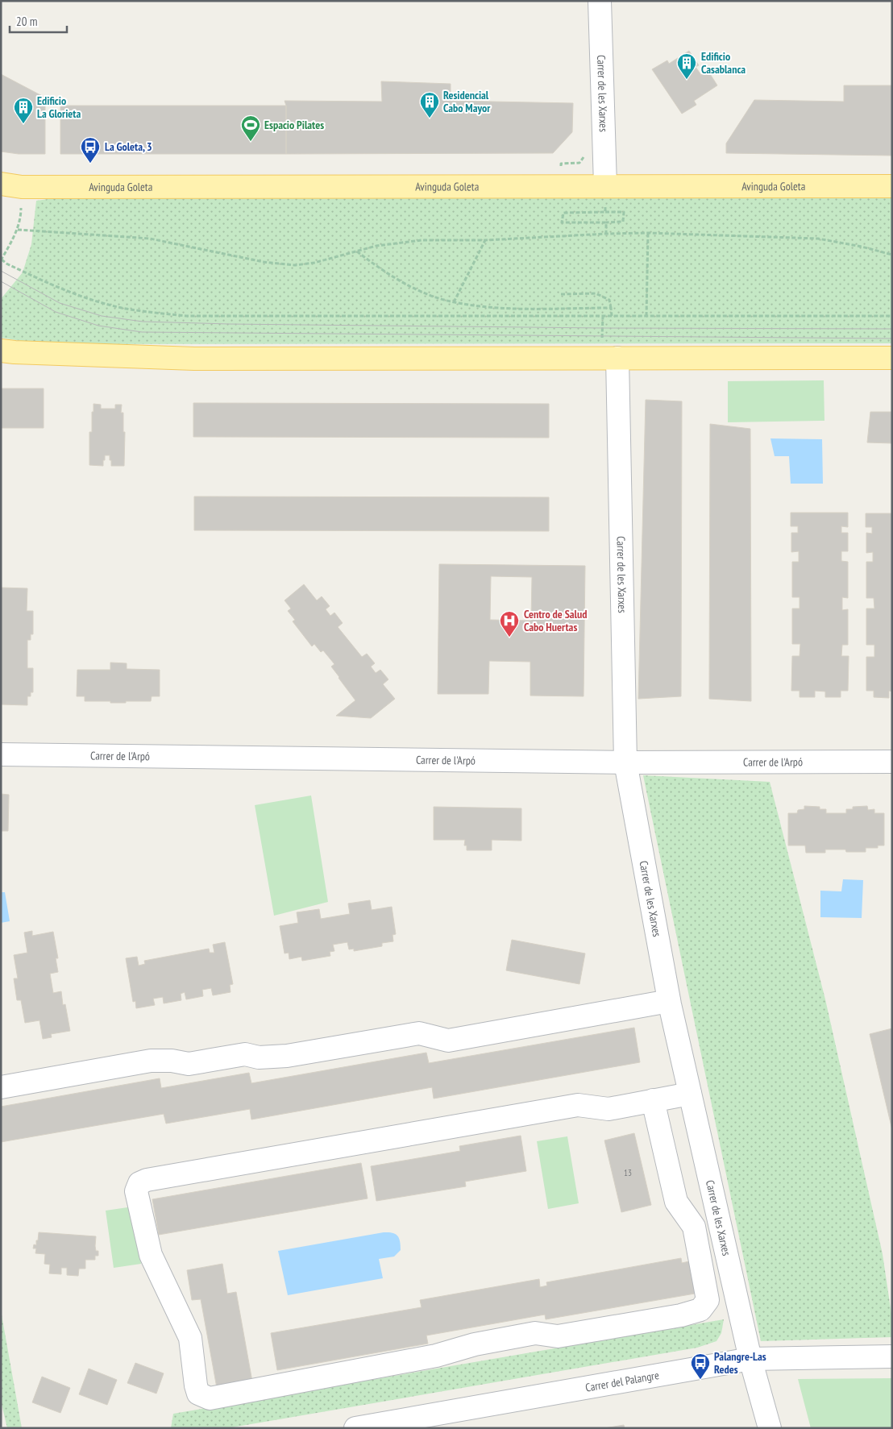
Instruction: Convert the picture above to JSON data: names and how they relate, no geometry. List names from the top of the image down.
{
  "streets": {
    "main road": ["Avinguda Goleta"],
    "street": ["Carrer de les Xarxes", "Carrer de l'Arpó", "Carrer del Palangre"]
  },
  "crossings": [
    ["Carrer de les Xarxes", "Avinguda Goleta"],
    ["Carrer de les Xarxes", "Carrer de l'Arpó"],
    ["Carrer de les Xarxes", "Carrer del Palangre"]
  ],
  "places": {
    "building": ["Edificio Casablanca", "Residencial Cabo Mayor", "Edificio La Glorieta"],
    "sports": ["Espacio Pilates"],
    "bus stop": ["La Goleta, 3", "Palangre-Las Redes"],
    "hospital": ["Centro de Salud Cabo Huertas"]
  },
  "house_numbers": ["13"],
  "scale_bar": "20 m"
}
